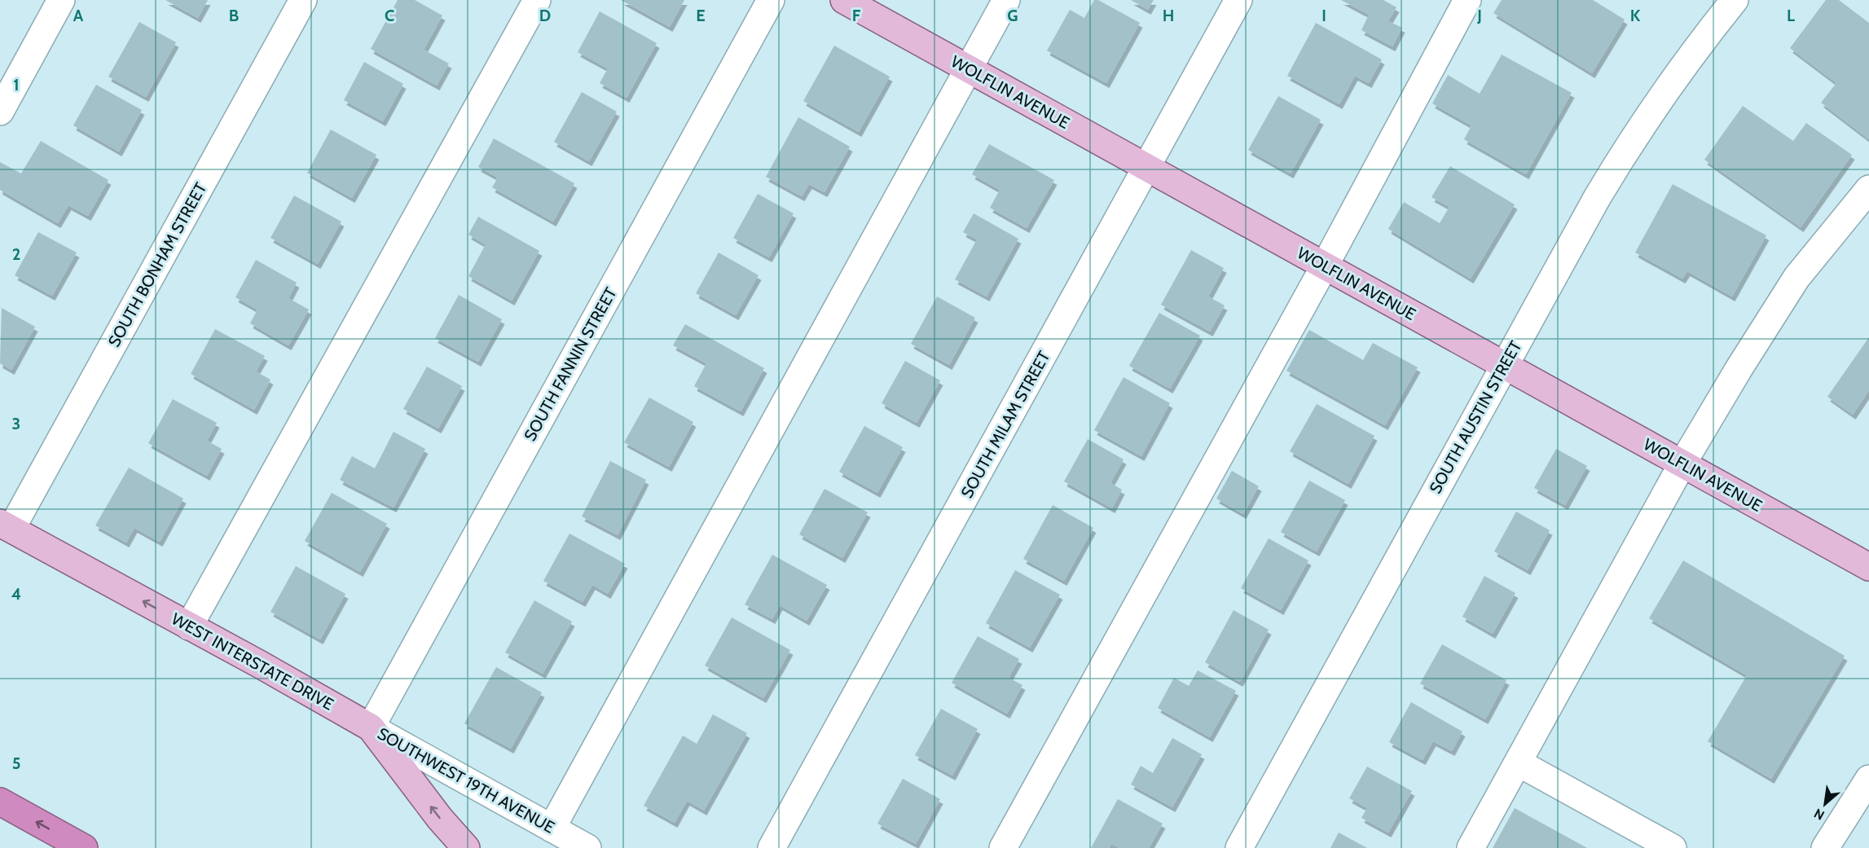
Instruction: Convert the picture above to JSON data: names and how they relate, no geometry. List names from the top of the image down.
{
  "streets": {
    "main road": ["WOLFLIN AVENUE", "WEST INTERSTATE DRIVE"],
    "street": [
      "SOUTH BONHAM STREET",
      "SOUTH FANNIN STREET",
      "SOUTH AUSTIN STREET",
      "SOUTH MILAM STREET",
      "SOUTHWEST 19TH AVENUE"
    ]
  },
  "crossings": [
    ["WOLFLIN AVENUE", "SOUTH AUSTIN STREET"],
    ["WOLFLIN AVENUE", "SOUTH MILAM STREET"],
    ["SOUTH BONHAM STREET", "WEST INTERSTATE DRIVE"],
    ["SOUTH FANNIN STREET", "WEST INTERSTATE DRIVE"],
    ["SOUTH FANNIN STREET", "SOUTHWEST 19TH AVENUE"],
    ["WEST INTERSTATE DRIVE", "SOUTHWEST 19TH AVENUE"]
  ],
  "one_way": ["WEST INTERSTATE DRIVE"],
  "north": "bottom left",
  "grid": {
    "columns": [
      "A",
      "B",
      "C",
      "D",
      "E",
      "F",
      "G",
      "H",
      "I",
      "J",
      "K",
      "L"
    ],
    "rows": [
      "1",
      "2",
      "3",
      "4",
      "5"
    ]
  }
}
